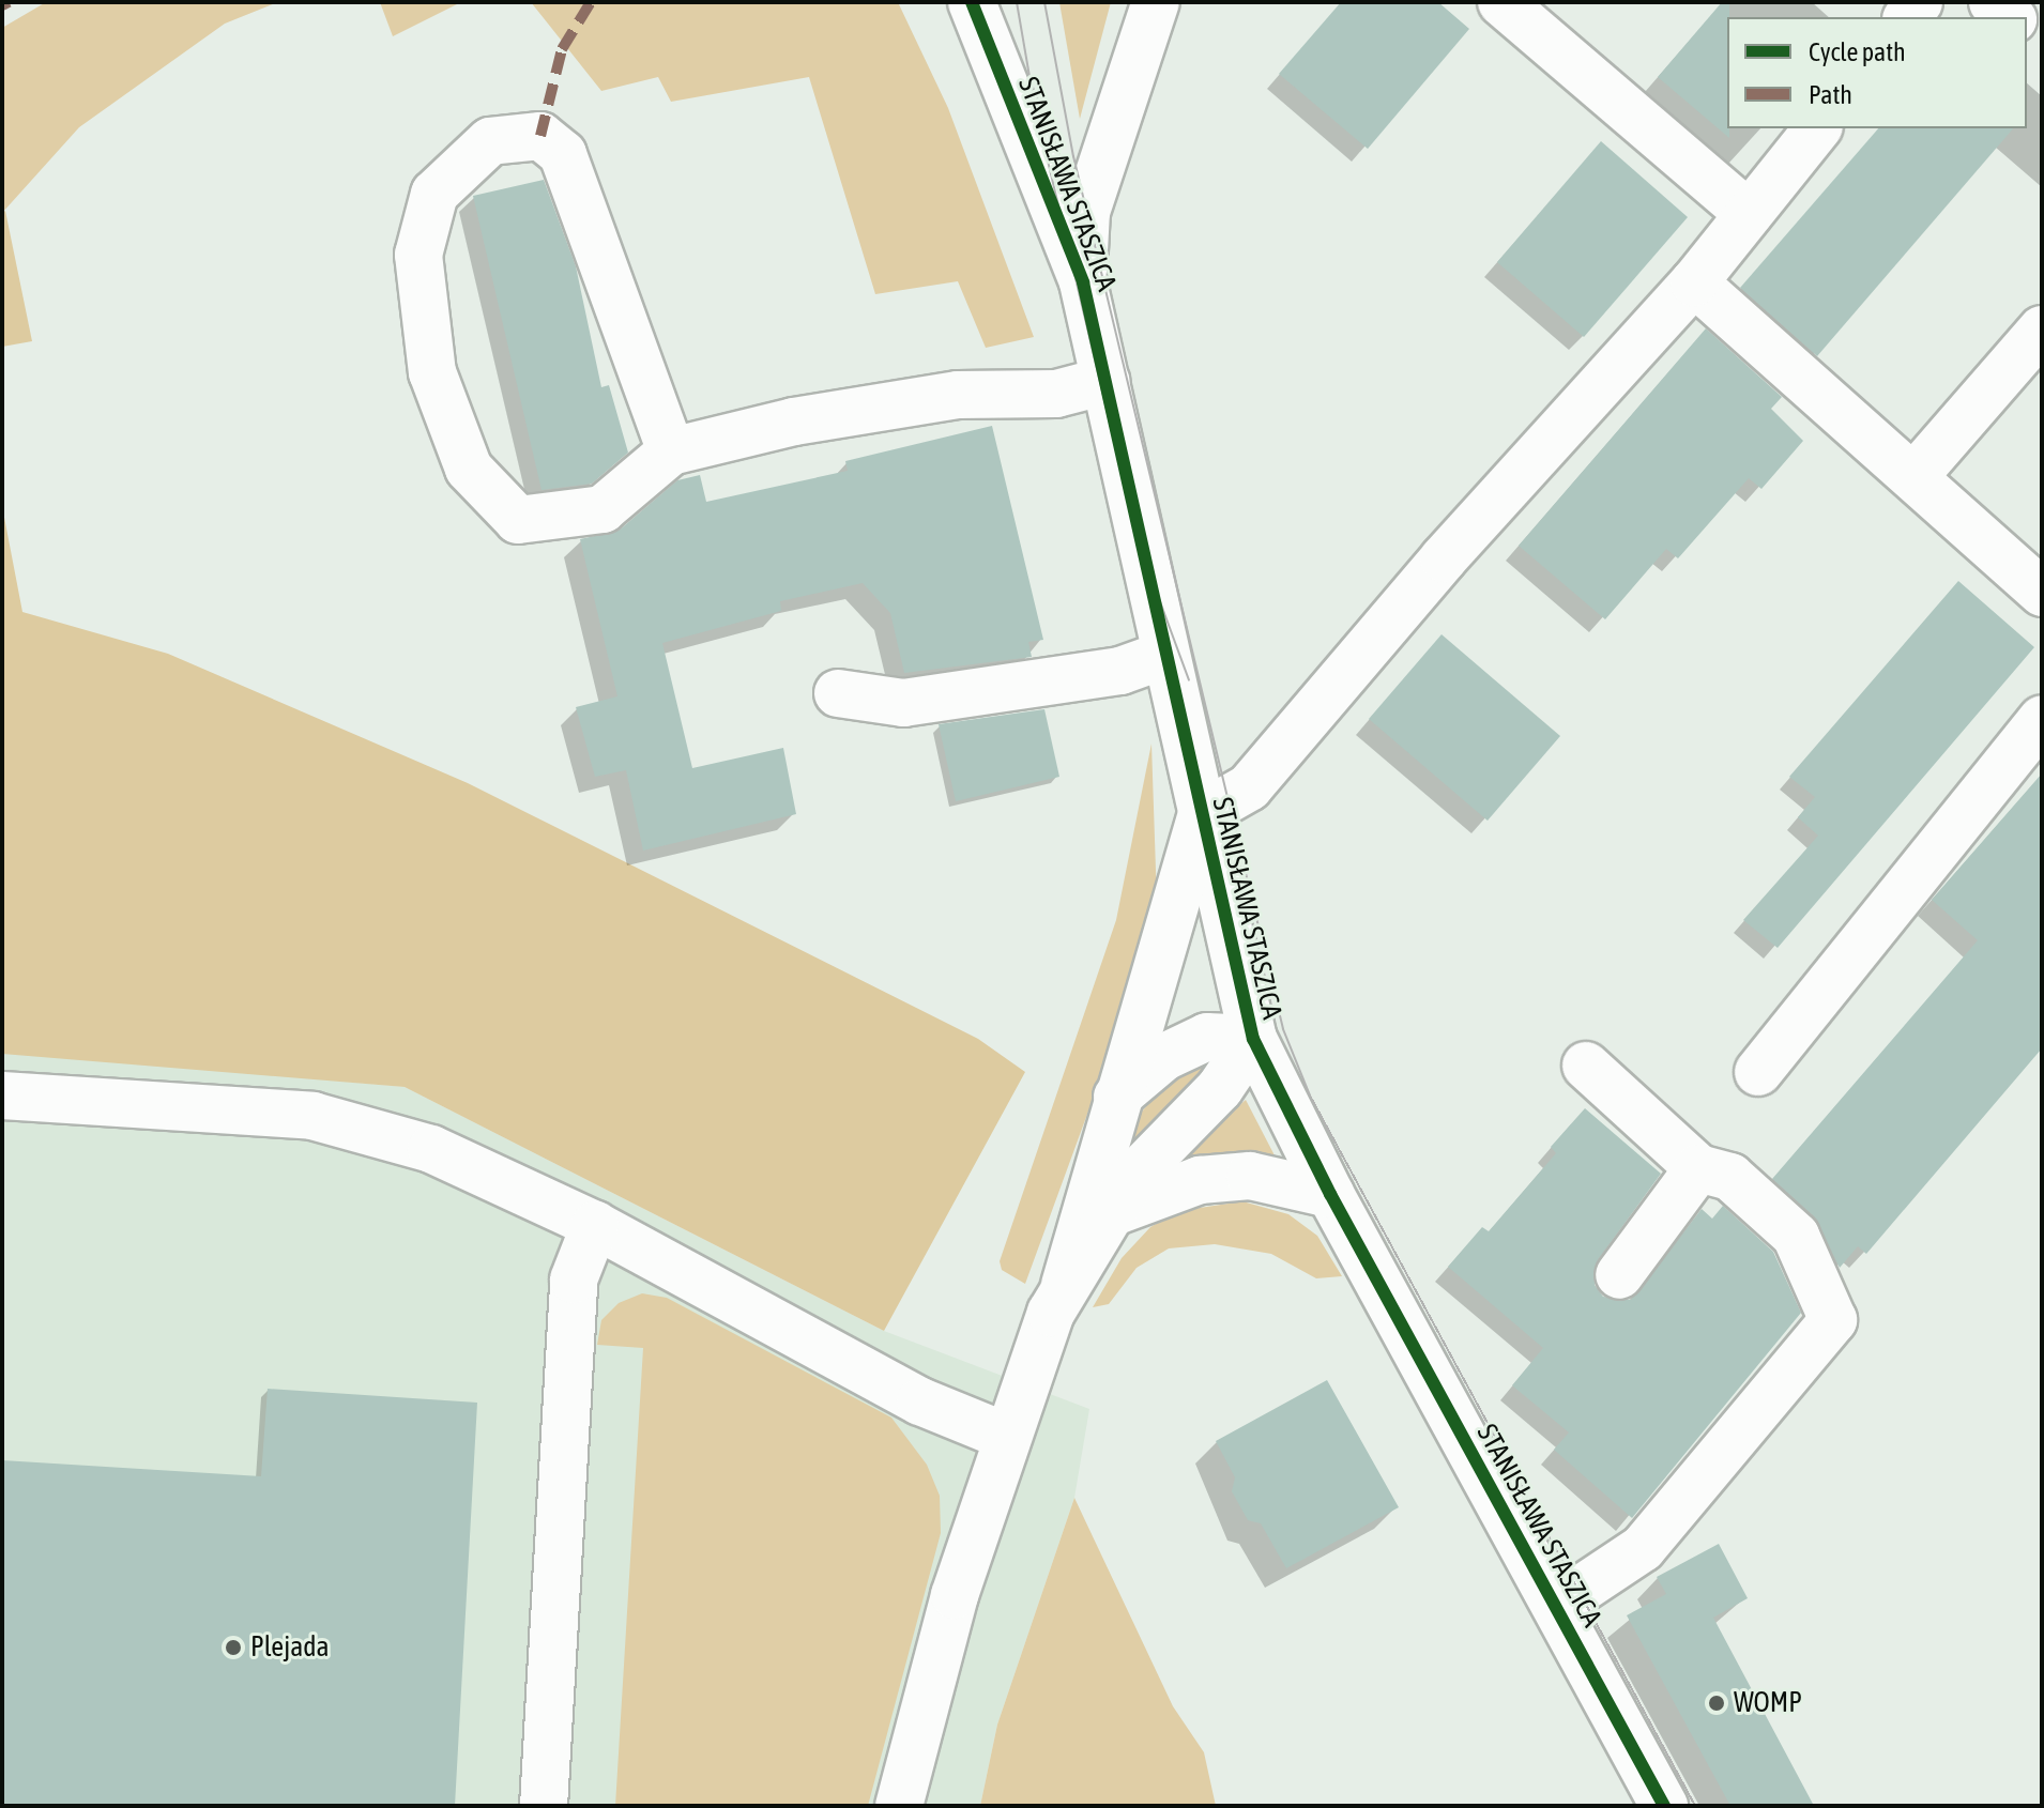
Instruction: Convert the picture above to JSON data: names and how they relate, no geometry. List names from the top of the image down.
{
  "streets": {
    "street": ["STANISŁAWA STASZICA"]
  },
  "places": ["Plejada", "WOMP"],
  "legend": ["Cycle path", "Path"]
}
